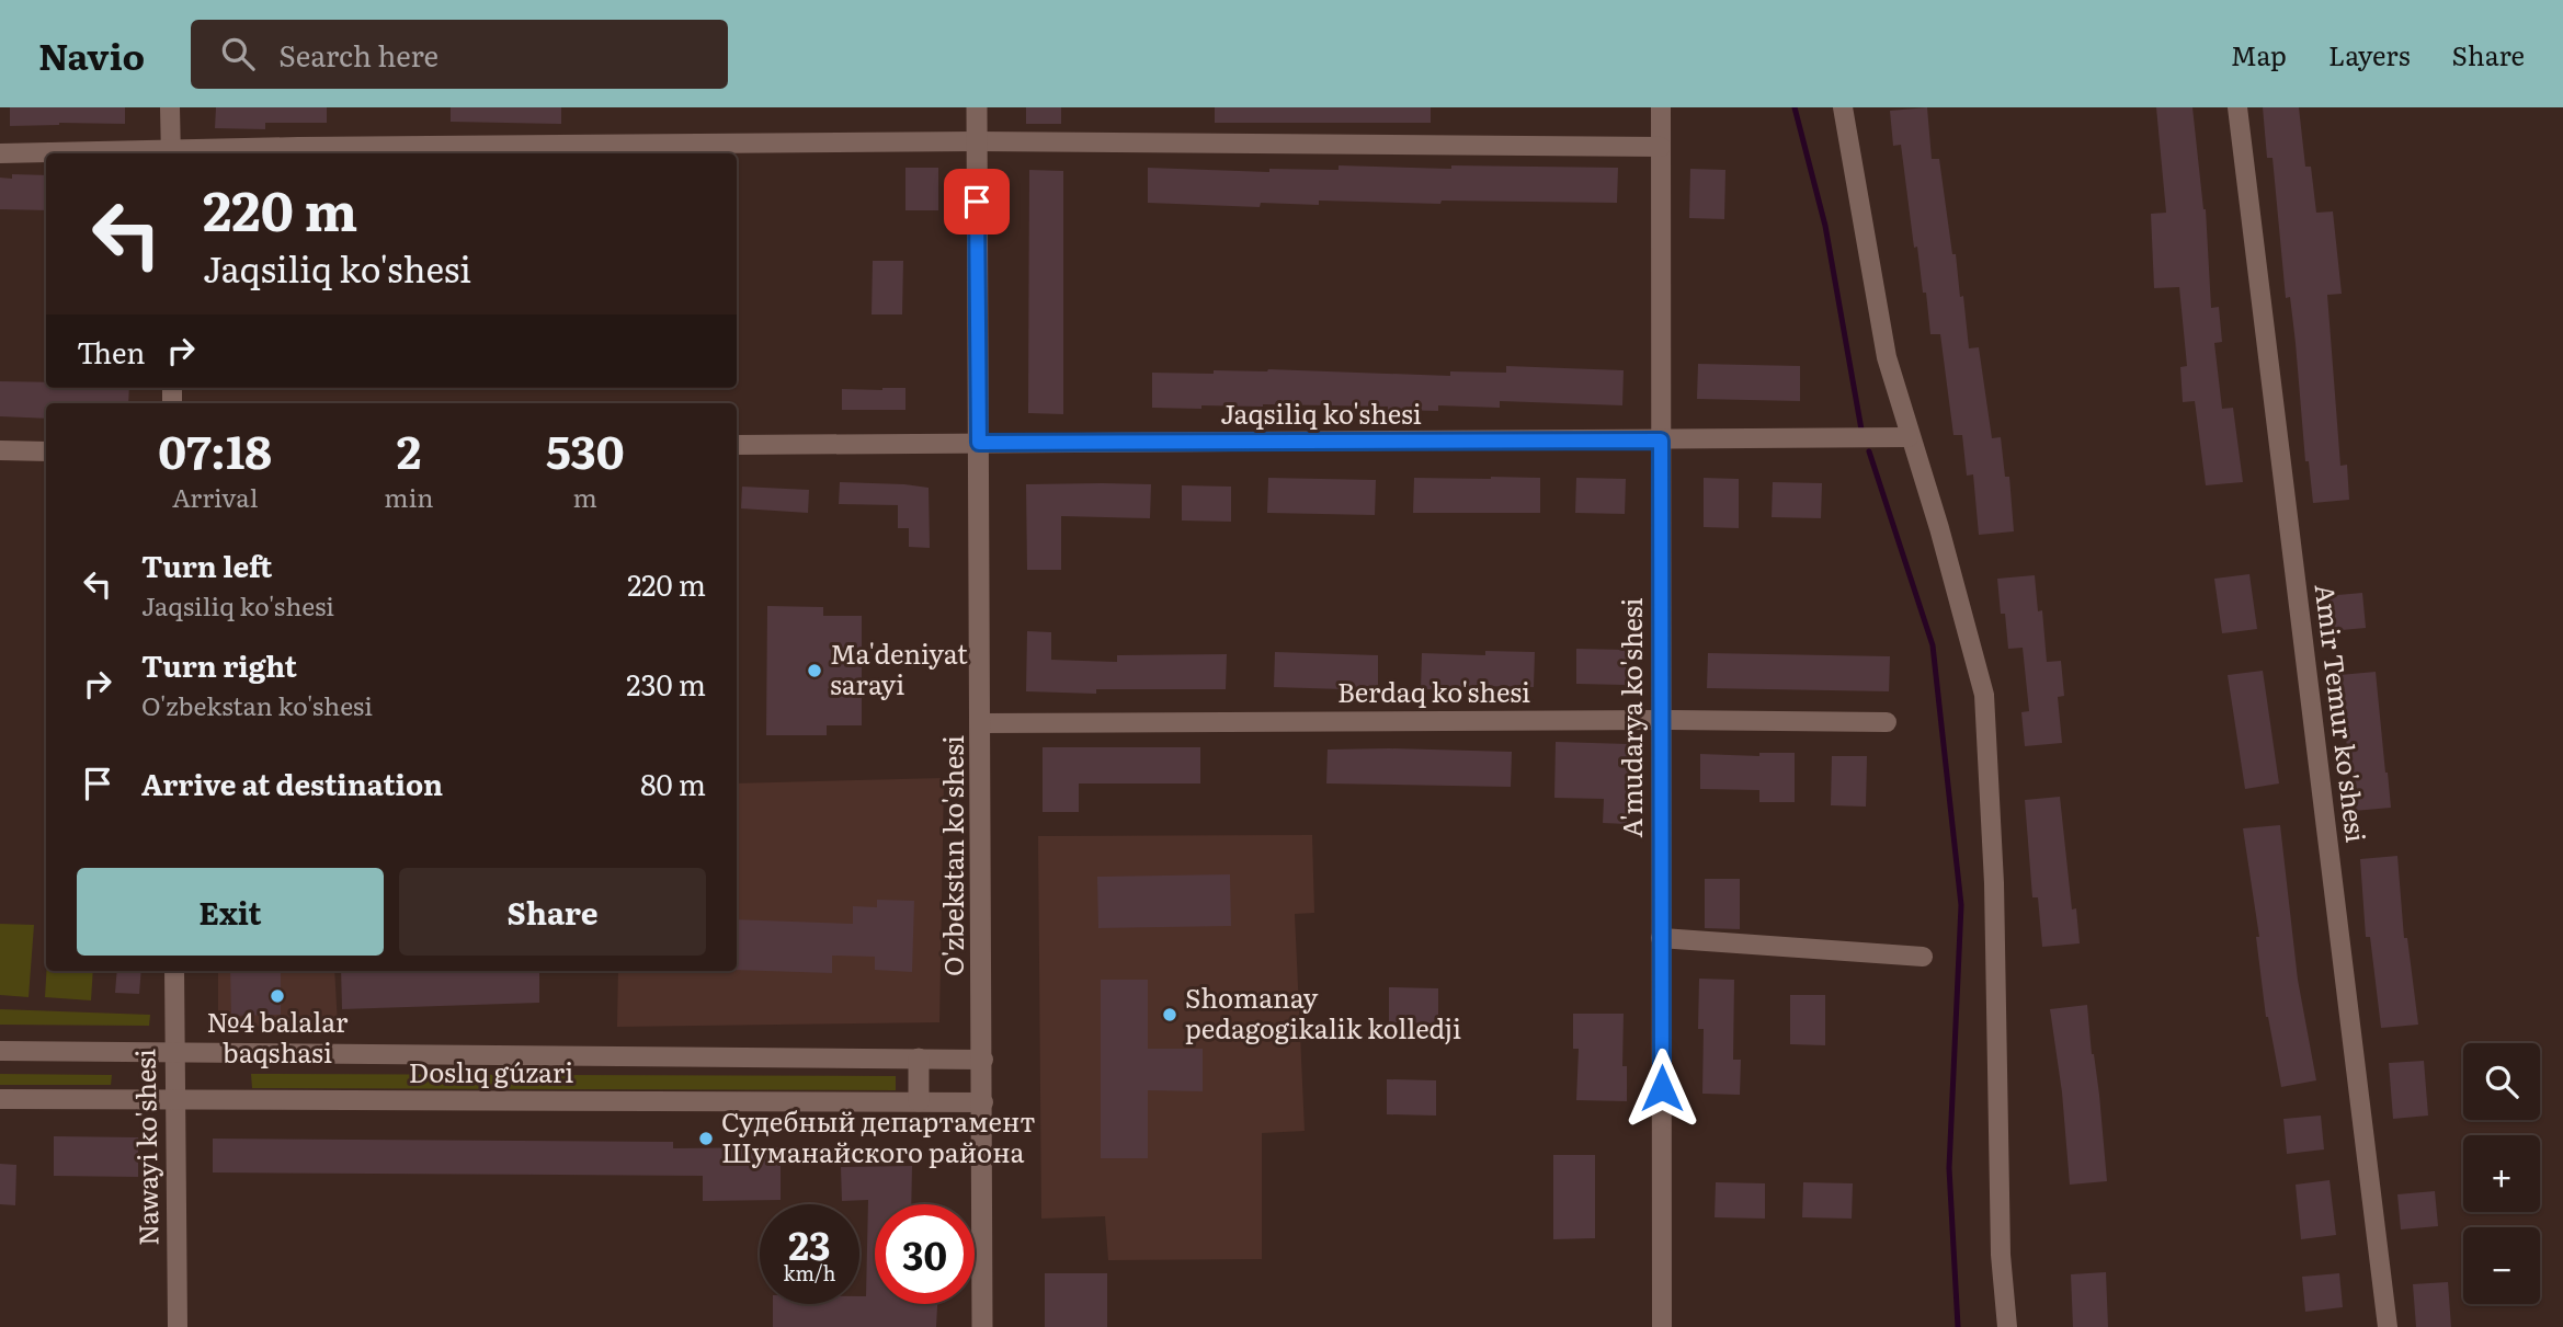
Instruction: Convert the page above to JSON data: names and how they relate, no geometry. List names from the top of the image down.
{
  "streets": {
    "main road": ["O'zbekstan ko'shesi"],
    "street": [
      "Jaqsiliq ko'shesi",
      "Berdaq ko'shesi",
      "Amir Temur ko'shesi",
      "A'mudarya ko'shesi",
      "Doslıq gúzari",
      "Nawayi ko'shesi"
    ]
  },
  "crossings": [
    ["Jaqsiliq ko'shesi", "A'mudarya ko'shesi"],
    ["Jaqsiliq ko'shesi", "O'zbekstan ko'shesi"],
    ["Berdaq ko'shesi", "A'mudarya ko'shesi"],
    ["Berdaq ko'shesi", "O'zbekstan ko'shesi"],
    ["O'zbekstan ko'shesi", "Doslıq gúzari"],
    ["Doslıq gúzari", "Nawayi ko'shesi"]
  ],
  "places": [
    "Ma'deniyat sarayi",
    "№4 balalar baqshasi",
    "Shomanay pedagogikalik kolledji",
    "Судебный департамент Шуманайского района"
  ],
  "page": {
    "header": "Navio",
    "search": "Search here",
    "nav": ["Map", "Layers", "Share"],
    "turn": ["220 m", "Jaqsiliq ko'shesi"],
    "then": "Then",
    "eta": [
      "07:18",
      "Arrival",
      "2",
      "min",
      "530",
      "m"
    ],
    "list": [
      {
        "name": "Turn left",
        "note": "Jaqsiliq ko'shesi",
        "value": "220 m"
      },
      {
        "name": "Turn right",
        "note": "O'zbekstan ko'shesi",
        "value": "230 m"
      },
      {
        "name": "Arrive at destination",
        "value": "80 m"
      }
    ],
    "buttons": ["Exit", "Share"],
    "map_buttons": ["+", "−"],
    "speed": "23 km/h",
    "limit": "30"
  }
}
